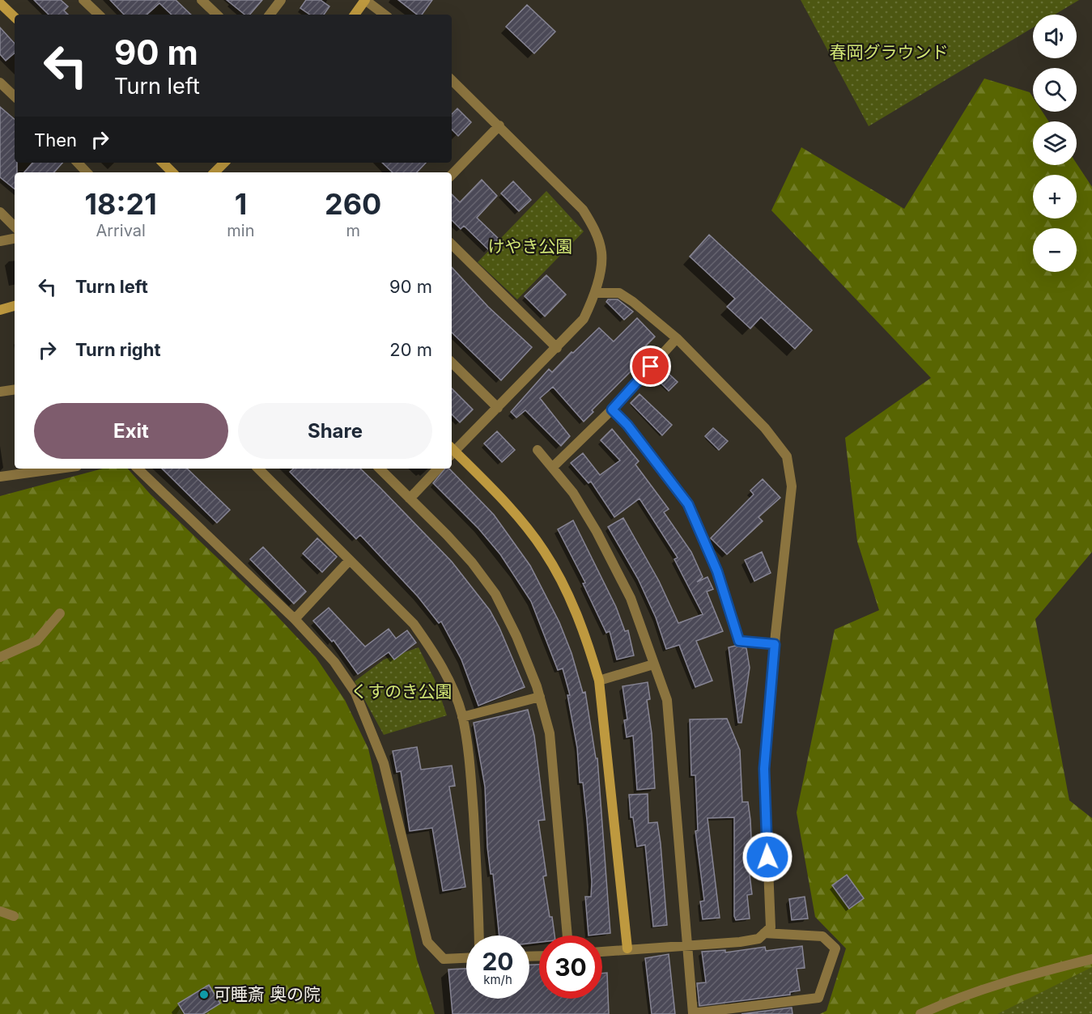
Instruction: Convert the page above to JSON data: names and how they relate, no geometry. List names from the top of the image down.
{
  "parks": ["春岡グラウンド", "けやき公園", "くすのき公園"],
  "places": ["可睡斎 奥の院"],
  "page": {
    "map_buttons": ["+", "−"],
    "turn": ["90 m", "Turn left"],
    "then": "Then",
    "eta": [
      "18:21",
      "Arrival",
      "1",
      "min",
      "260",
      "m"
    ],
    "list": [
      {
        "name": "Turn left",
        "value": "90 m"
      },
      {
        "name": "Turn right",
        "value": "20 m"
      }
    ],
    "buttons": ["Exit", "Share"],
    "speed": "20 km/h",
    "limit": "30"
  }
}
